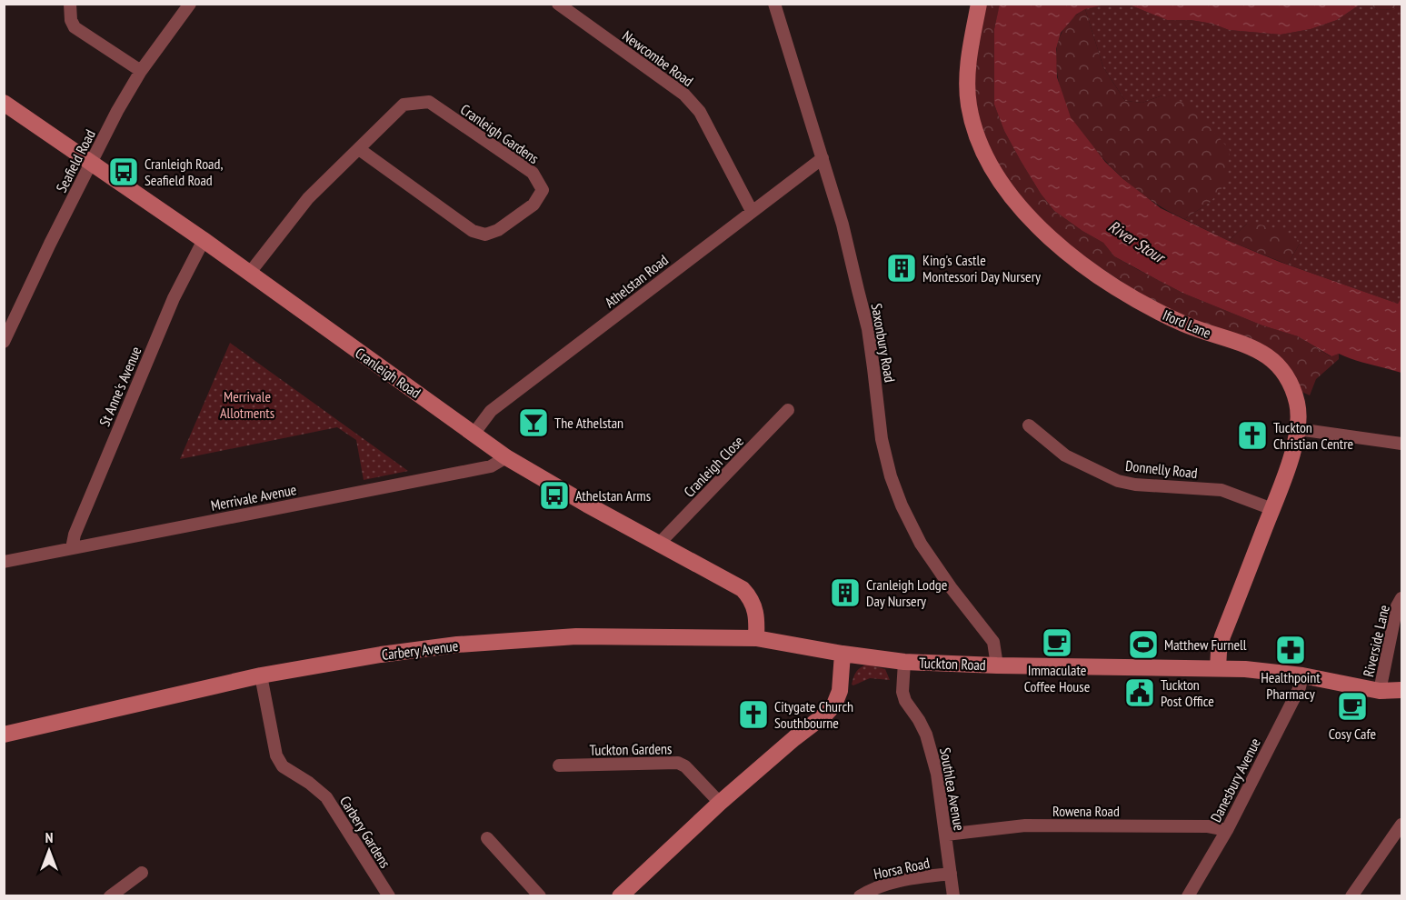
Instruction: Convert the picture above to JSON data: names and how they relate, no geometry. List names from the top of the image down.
{
  "streets": {
    "street": [
      "Newcombe Road",
      "Cranleigh Gardens",
      "Seafield Road",
      "Athelstan Road",
      "Iford Lane",
      "Saxonbury Road",
      "Cranleigh Road",
      "St Anne's Avenue",
      "Cranleigh Close",
      "Donnelly Road",
      "Merrivale Avenue",
      "Riverside Lane",
      "Carbery Avenue",
      "Tuckton Road",
      "Tuckton Gardens",
      "Danesbury Avenue",
      "Southlea Avenue",
      "Rowena Road",
      "Carbery Gardens",
      "Horsa Road"
    ]
  },
  "crossings": [
    ["Newcombe Road", "Athelstan Road"],
    ["Cranleigh Gardens", "Cranleigh Road"],
    ["Seafield Road", "Cranleigh Road"],
    ["Athelstan Road", "Saxonbury Road"],
    ["Athelstan Road", "Cranleigh Road"],
    ["Iford Lane", "Donnelly Road"],
    ["Iford Lane", "Tuckton Road"],
    ["Saxonbury Road", "Tuckton Road"],
    ["Cranleigh Road", "St Anne's Avenue"],
    ["Cranleigh Road", "Cranleigh Close"],
    ["Cranleigh Road", "Merrivale Avenue"],
    ["Cranleigh Road", "Carbery Avenue"],
    ["St Anne's Avenue", "Merrivale Avenue"],
    ["Riverside Lane", "Tuckton Road"],
    ["Carbery Avenue", "Tuckton Road"],
    ["Carbery Avenue", "Carbery Gardens"],
    ["Tuckton Road", "Danesbury Avenue"],
    ["Tuckton Road", "Southlea Avenue"],
    ["Danesbury Avenue", "Rowena Road"],
    ["Southlea Avenue", "Rowena Road"],
    ["Southlea Avenue", "Horsa Road"]
  ],
  "water": ["River Stour"],
  "parks": ["Merrivale Allotments"],
  "places": {
    "bus stop": ["Cranleigh Road, Seafield Road", "Athelstan Arms"],
    "building": ["King's Castle Montessori Day Nursery", "Cranleigh Lodge Day Nursery"],
    "bar": ["The Athelstan"],
    "church": ["Tuckton Christian Centre", "Citygate Church Southbourne"],
    "cafe": ["Immaculate Coffee House", "Cosy Cafe"],
    "sports": ["Matthew Furnell"],
    "pharmacy": ["Healthpoint Pharmacy"],
    "public building": ["Tuckton Post Office"]
  },
  "north": "top"
}
